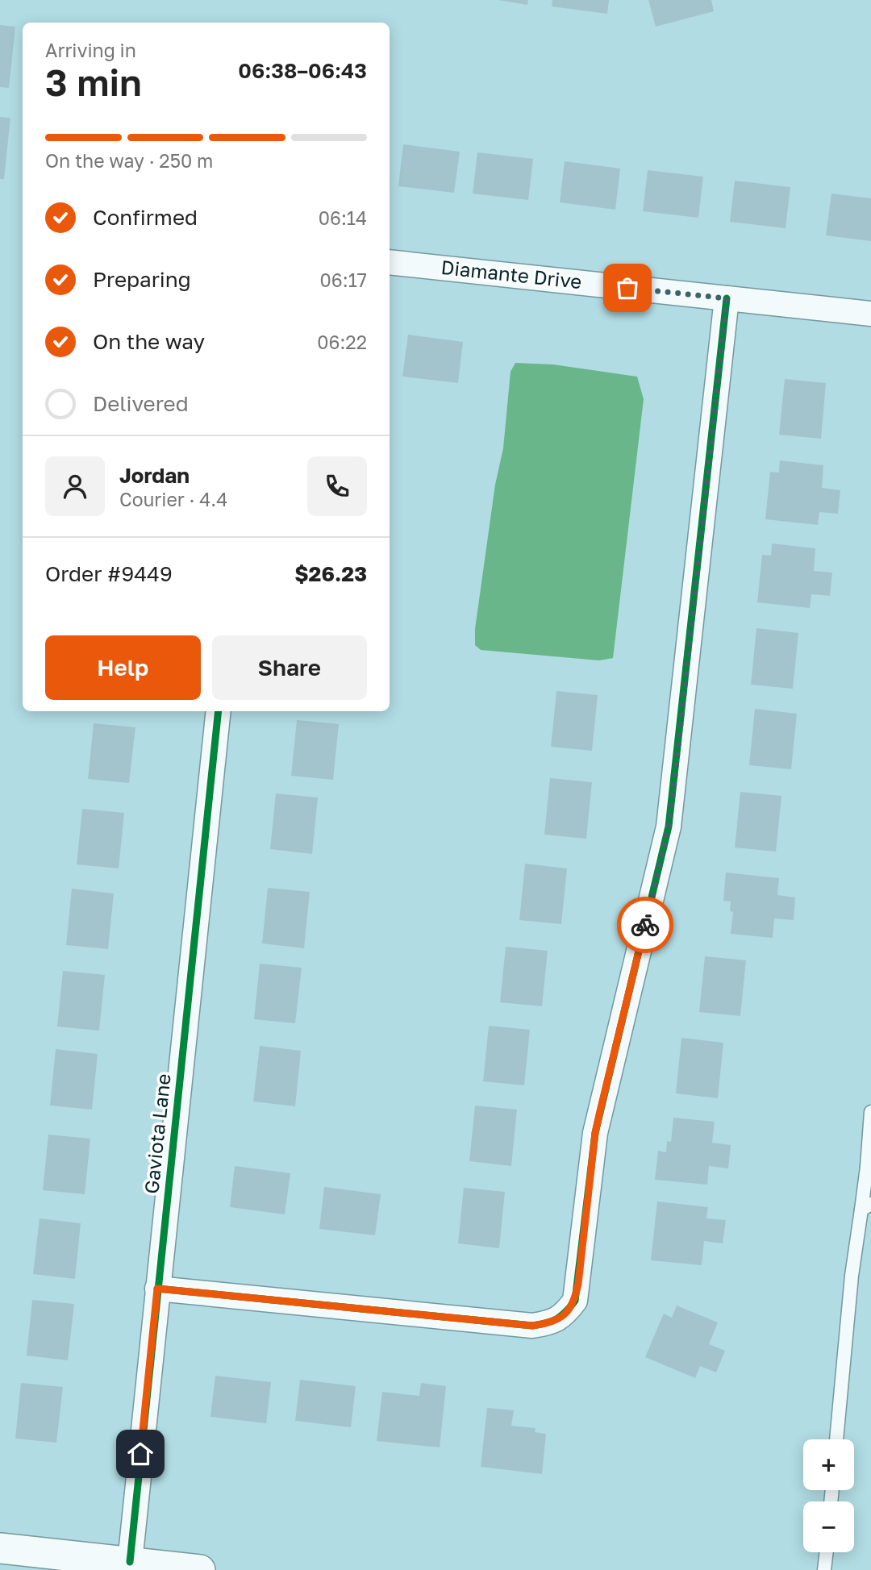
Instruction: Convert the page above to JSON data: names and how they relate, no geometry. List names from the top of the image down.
{
  "streets": {
    "street": ["Diamante Drive", "Gaviota Lane"]
  },
  "page": {
    "heading": ["3 min", "Arriving in", "06:38–06:43"],
    "panel": [
      "Jordan",
      "Courier · 4.4",
      "Order #9449",
      "$26.23"
    ],
    "bar": "On the way · 250 m",
    "list": [
      ["Confirmed", "06:14"],
      ["Preparing", "06:17"],
      ["On the way", "06:22"],
      "Delivered"
    ],
    "buttons": ["Help", "Share"],
    "map_buttons": ["+", "−"]
  }
}
